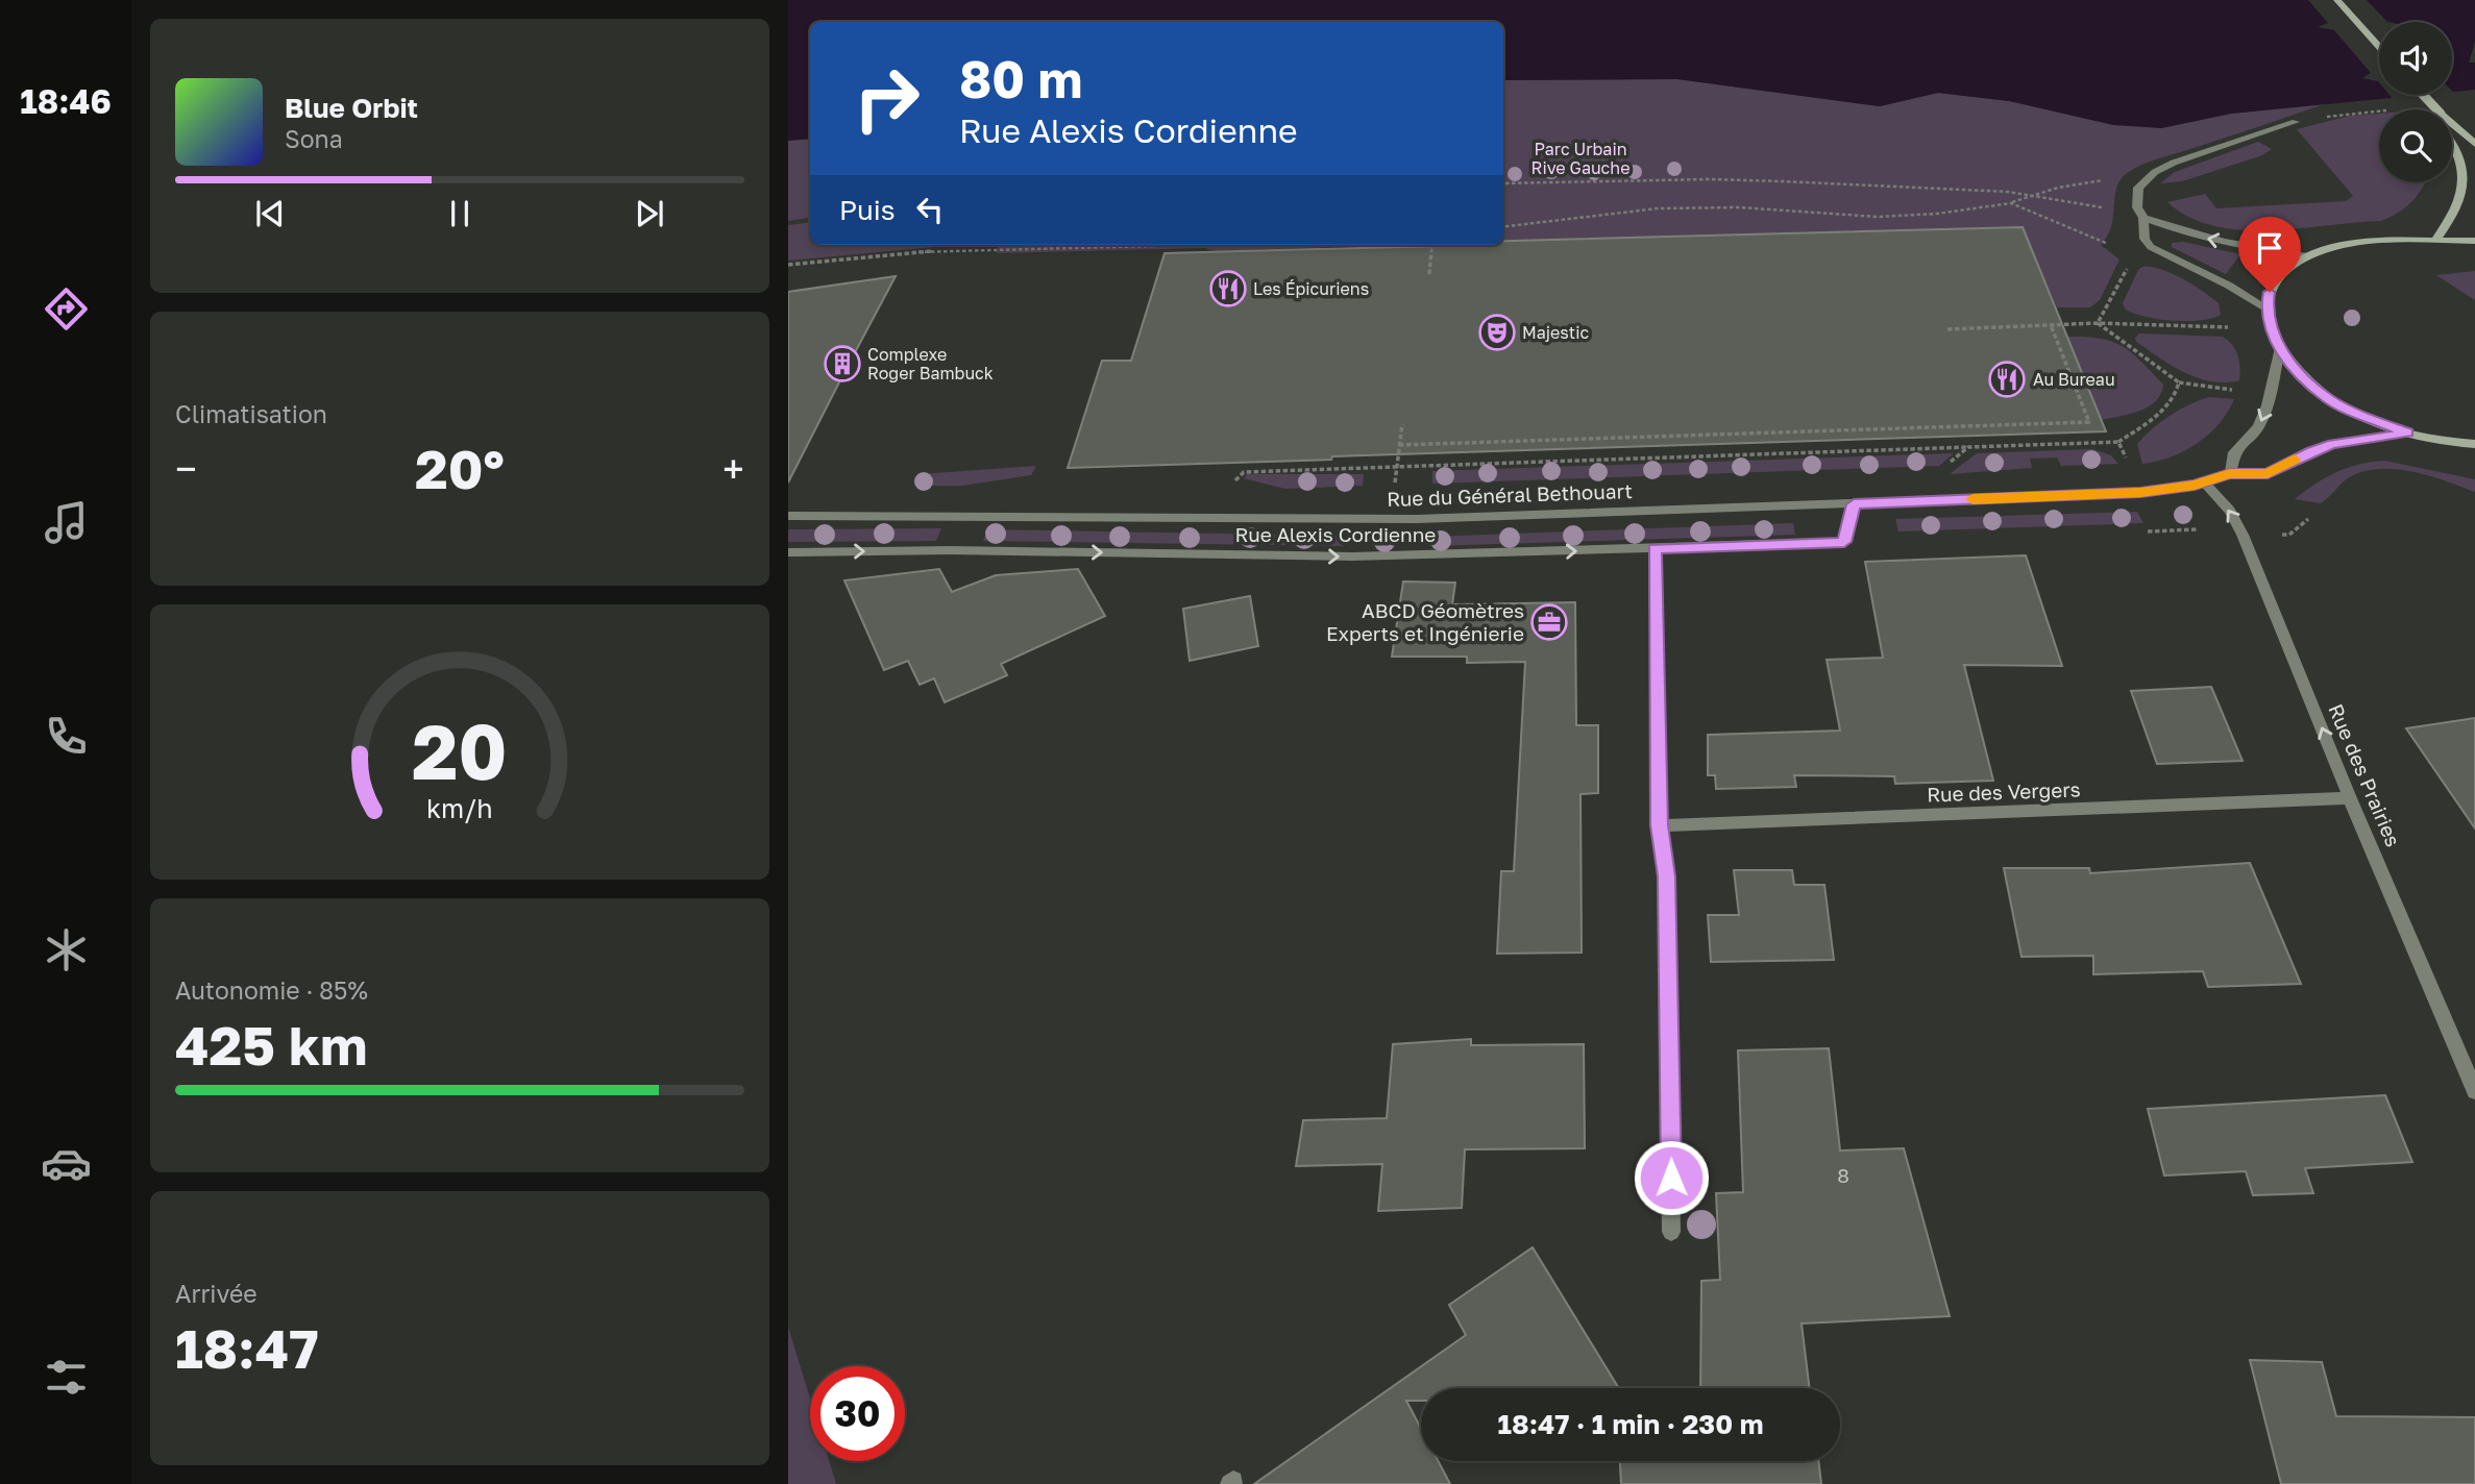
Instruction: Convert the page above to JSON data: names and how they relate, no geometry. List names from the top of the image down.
{
  "streets": {
    "street": [
      "Rue du Général Bethouart",
      "Rue Alexis Cordienne",
      "Rue des Prairies",
      "Rue des Vergers"
    ]
  },
  "crossings": [
    ["Rue du Général Bethouart", "Rue Alexis Cordienne"],
    ["Rue du Général Bethouart", "Rue des Prairies"],
    ["Rue des Prairies", "Rue des Vergers"]
  ],
  "one_way": ["Rue Alexis Cordienne", "Rue des Prairies"],
  "parks": ["Parc Urbain Rive Gauche"],
  "places": {
    "restaurant": ["Les Épicuriens", "Au Bureau"],
    "theatre": ["Majestic"],
    "building": ["Complexe Roger Bambuck"],
    "office": ["ABCD Géomètres Experts et Ingénierie"]
  },
  "house_numbers": ["8"],
  "page": {
    "tabs": "18:46",
    "turn": ["80 m", "Rue Alexis Cordienne"],
    "song": ["Blue Orbit", "Sona"],
    "then": "Puis",
    "tile": [
      "Climatisation",
      ["Autonomie · 85%", "425 km"],
      ["Arrivée", "18:47"]
    ],
    "heat": ["−", "20°", "+"],
    "limit": "30",
    "trip": "18:47 · 1 min · 230 m",
    "gauge": ["20", "km/h"]
  }
}
